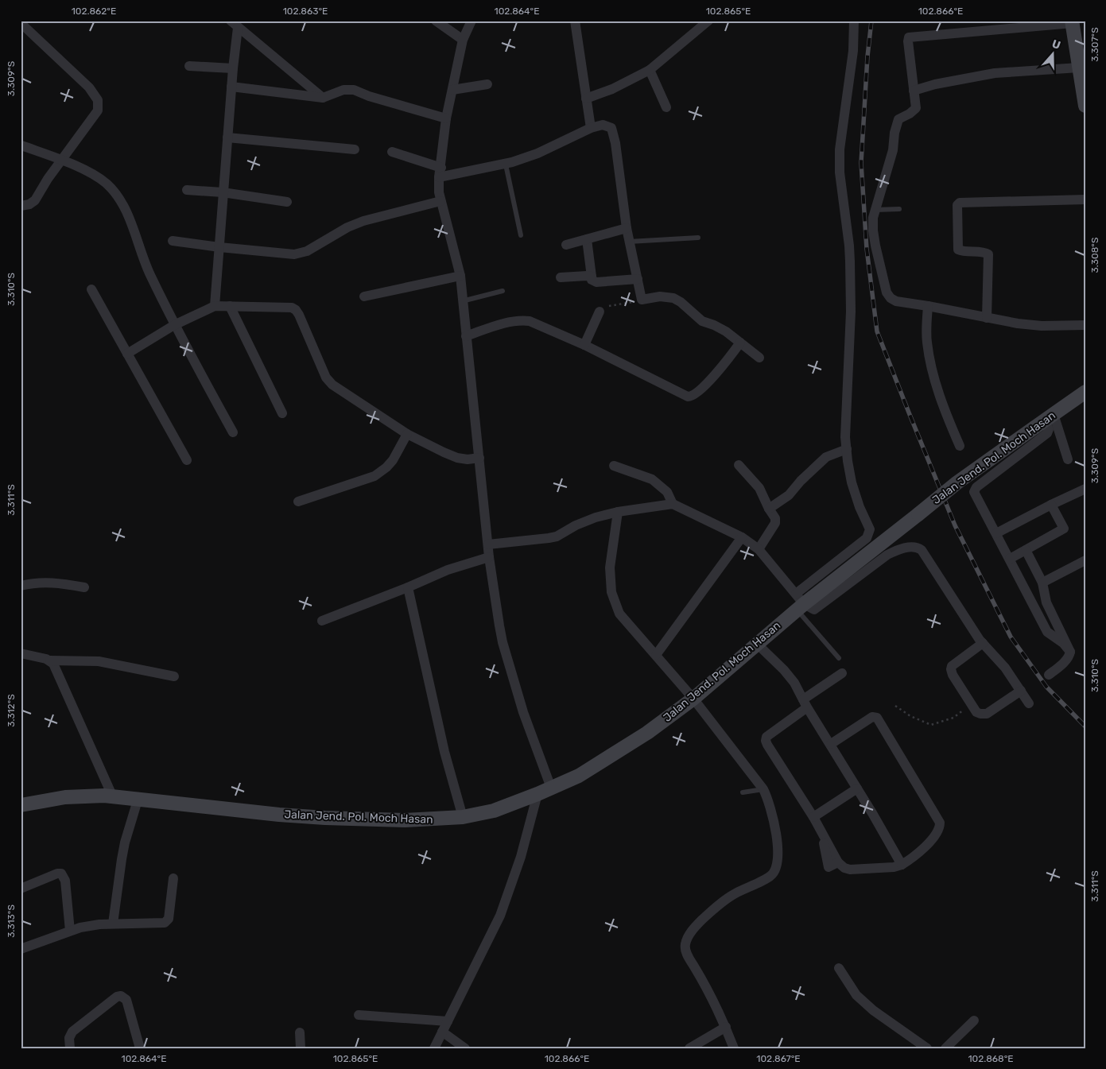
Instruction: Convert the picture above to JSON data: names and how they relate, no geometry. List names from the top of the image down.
{
  "streets": {
    "main road": ["Jalan Jend. Pol. Moch Hasan"]
  },
  "north": "top",
  "coordinates": [
    "102.862°E",
    "102.863°E",
    "102.864°E",
    "102.865°E",
    "102.866°E",
    "3.307°S",
    "3.309°S",
    "3.308°S",
    "3.310°S",
    "3.311°S",
    "3.312°S",
    "3.313°S",
    "102.867°E",
    "102.868°E"
  ]
}
